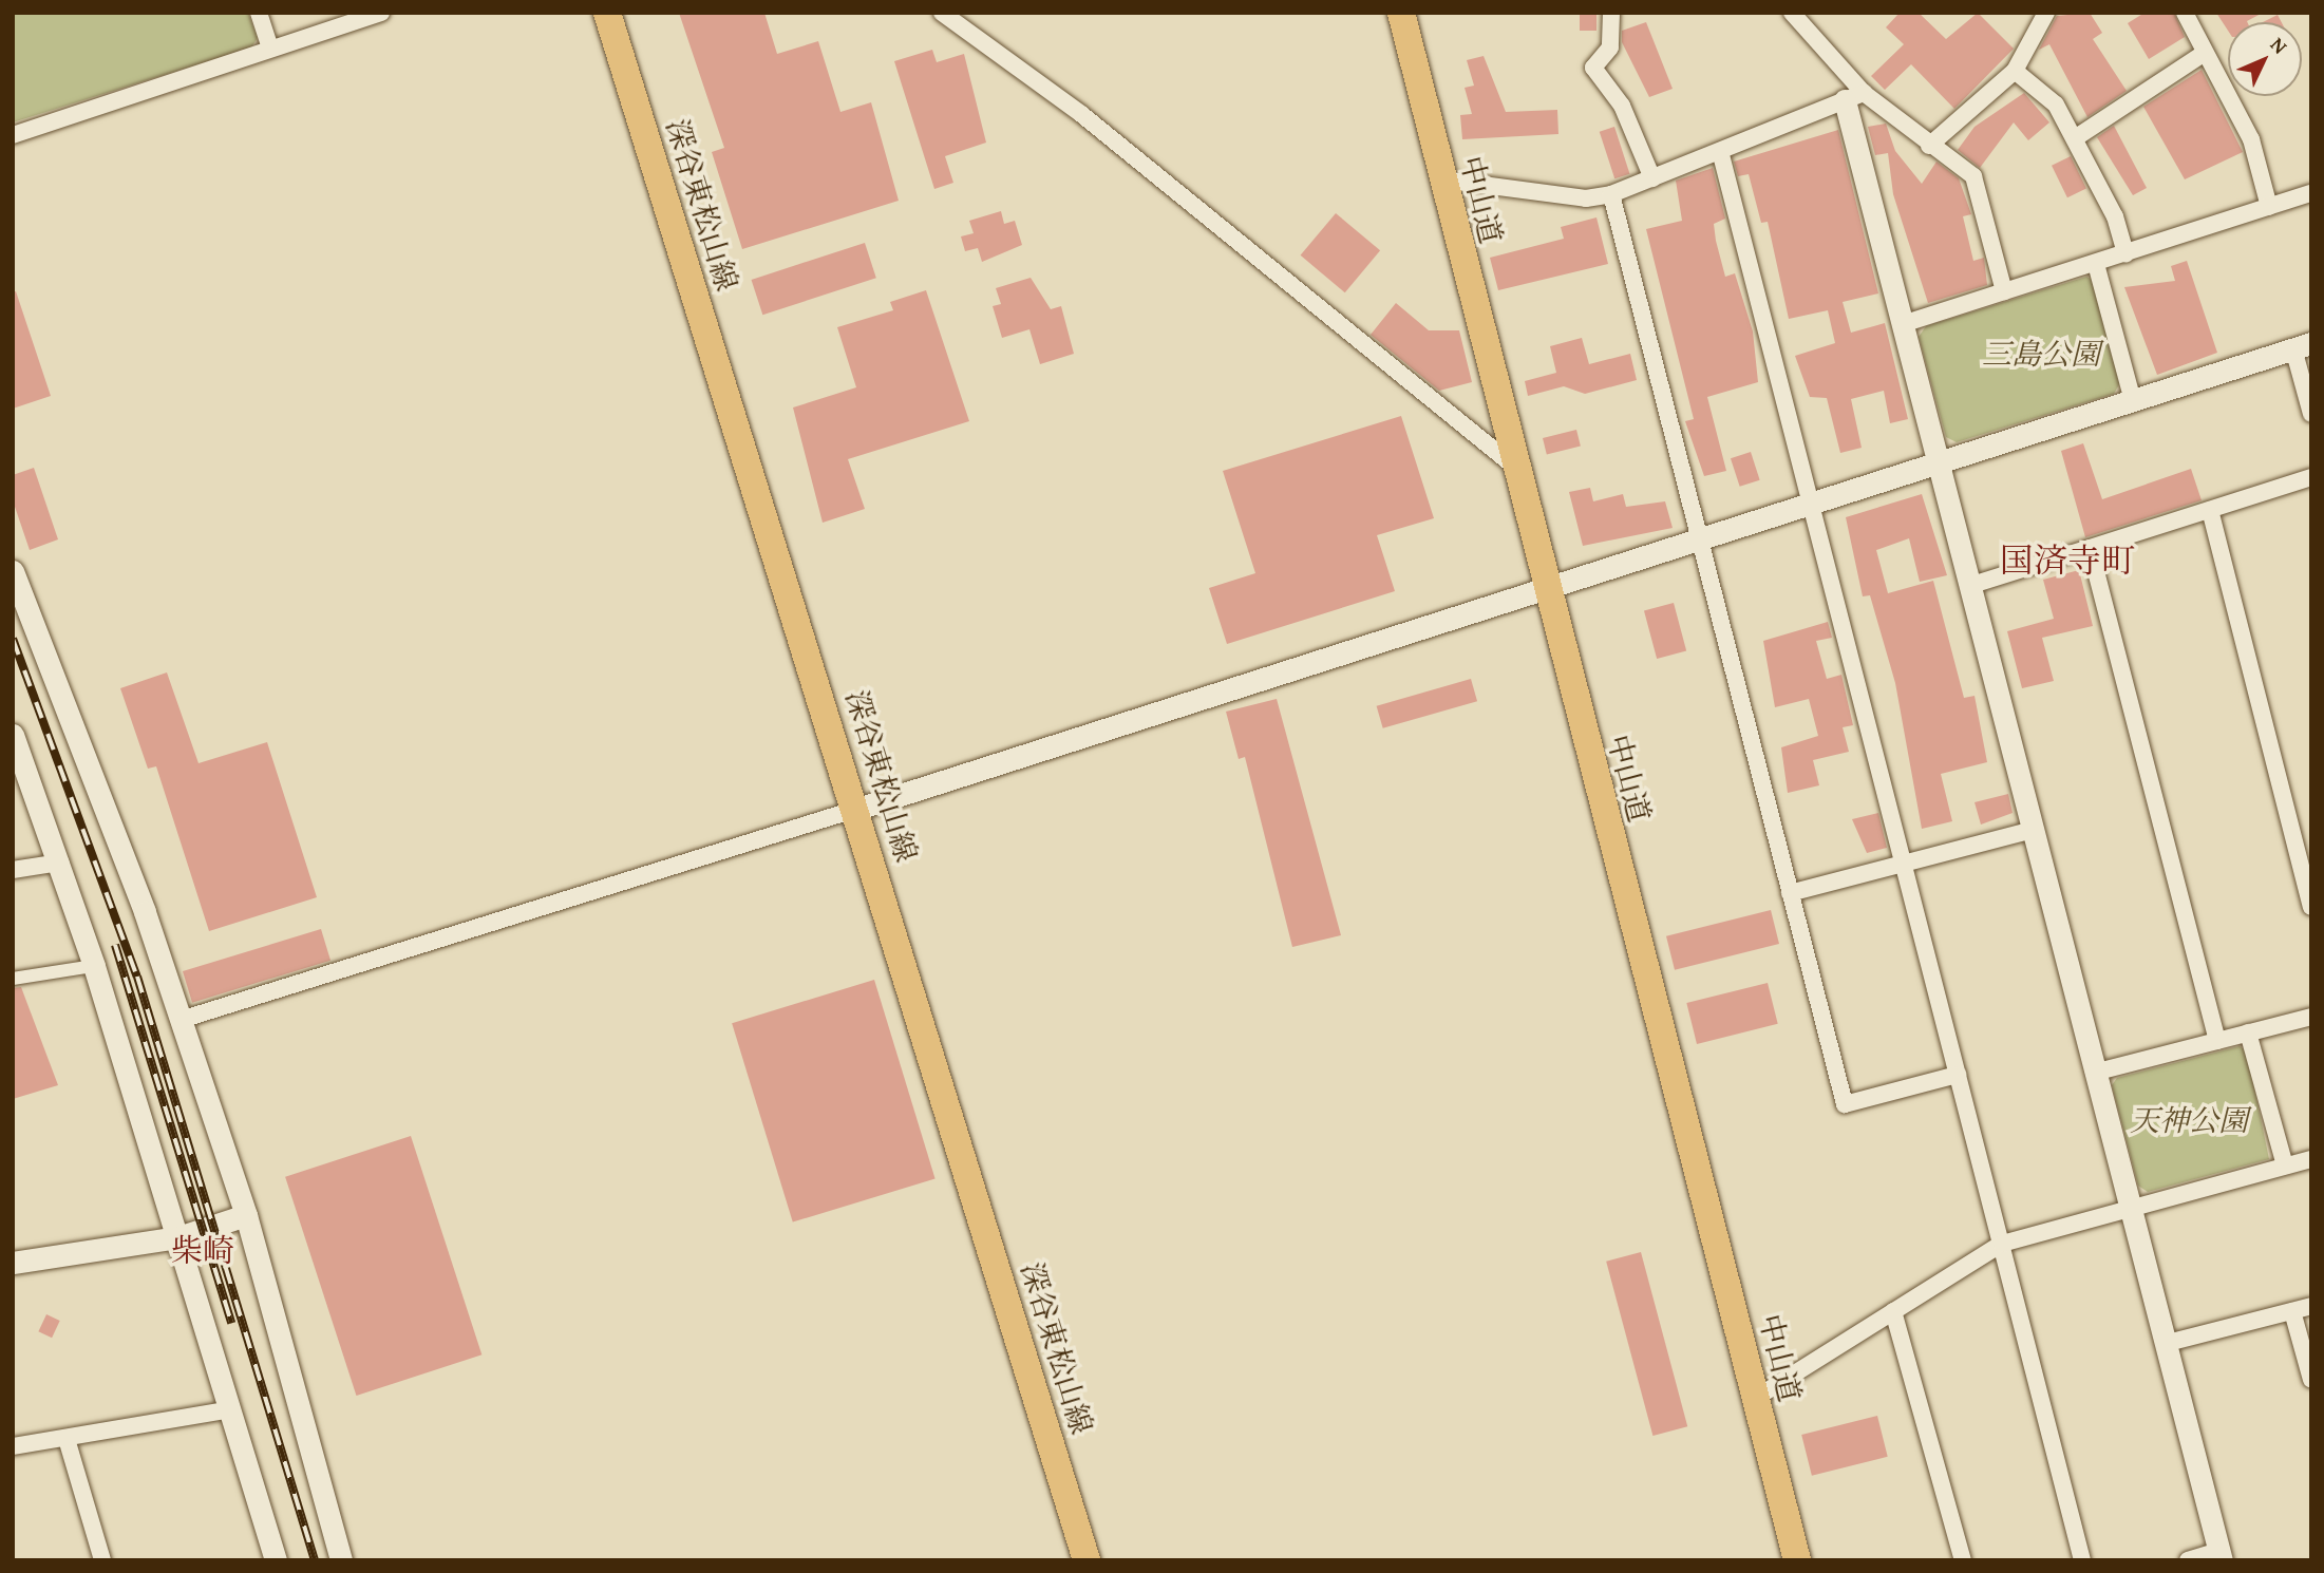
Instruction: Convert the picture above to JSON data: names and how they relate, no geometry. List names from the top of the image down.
{
  "streets": {
    "main road": ["中山道", "深谷東松山線"]
  },
  "districts": ["国済寺町", "柴崎"],
  "parks": ["三島公園", "天神公園"],
  "north": "top right"
}
